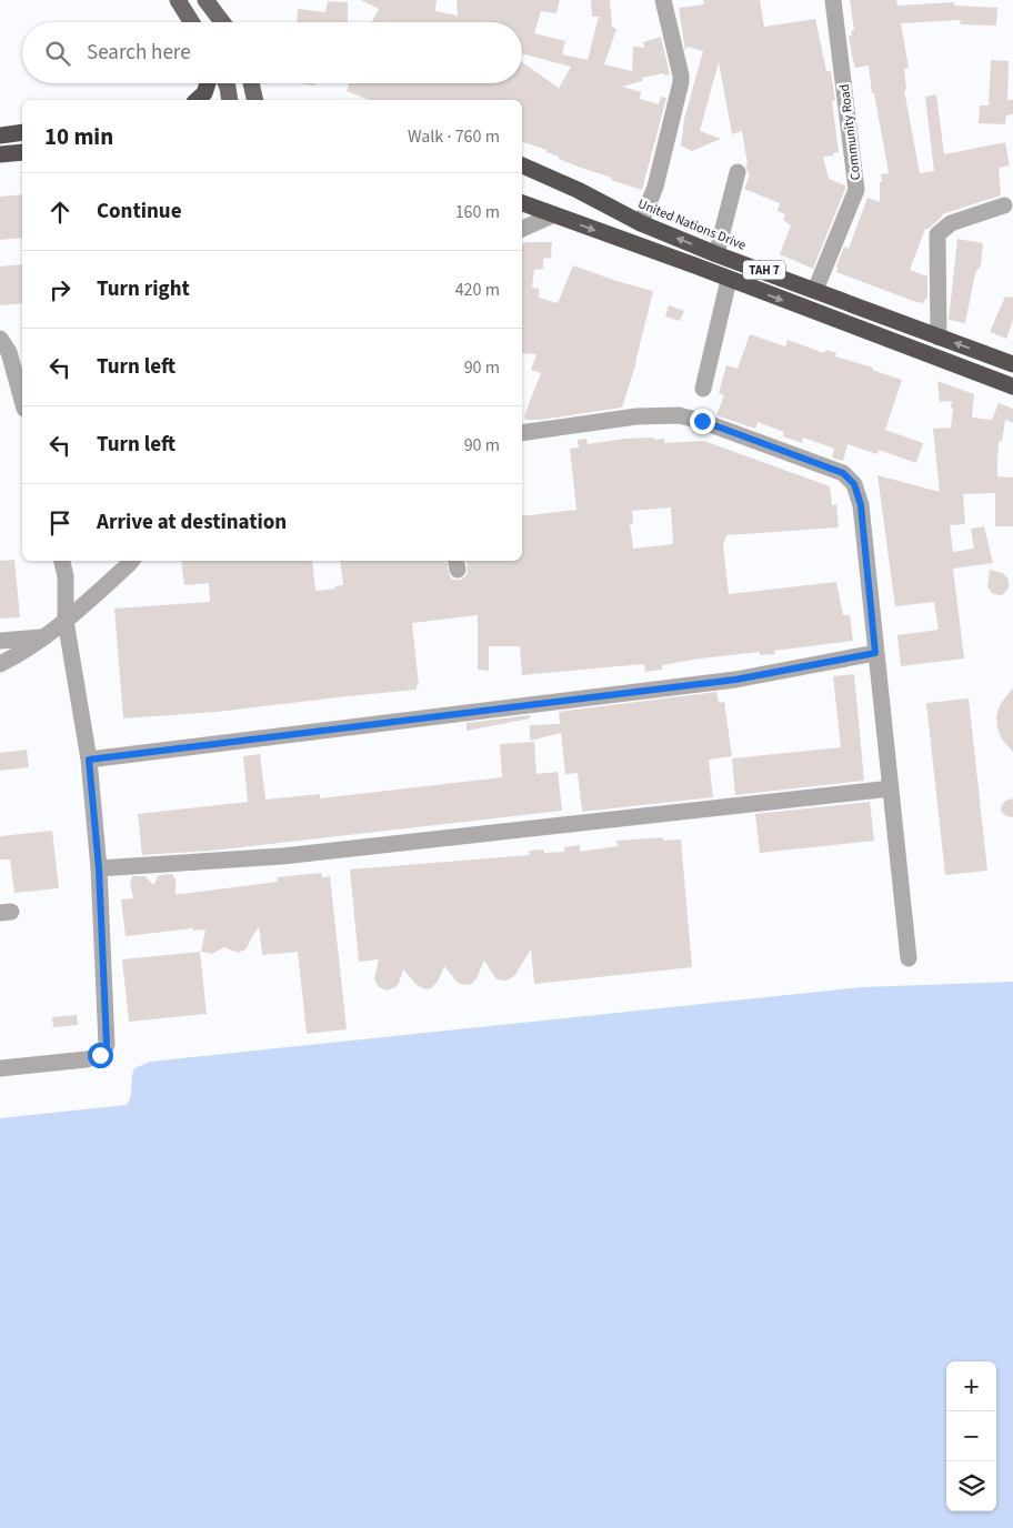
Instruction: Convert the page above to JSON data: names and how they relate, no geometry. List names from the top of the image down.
{
  "streets": {
    "highway": ["United Nations Drive", "TAH 7"],
    "street": ["Community Road"]
  },
  "crossings": [
    ["Community Road", "United Nations Drive"]
  ],
  "page": {
    "search": "Search here",
    "heading": ["10 min", "Walk · 760 m"],
    "list": [
      ["Continue", "160 m"],
      ["Turn right", "420 m"],
      ["Turn left", "90 m"],
      ["Turn left", "90 m"],
      "Arrive at destination"
    ],
    "map_buttons": ["+", "−"]
  }
}
